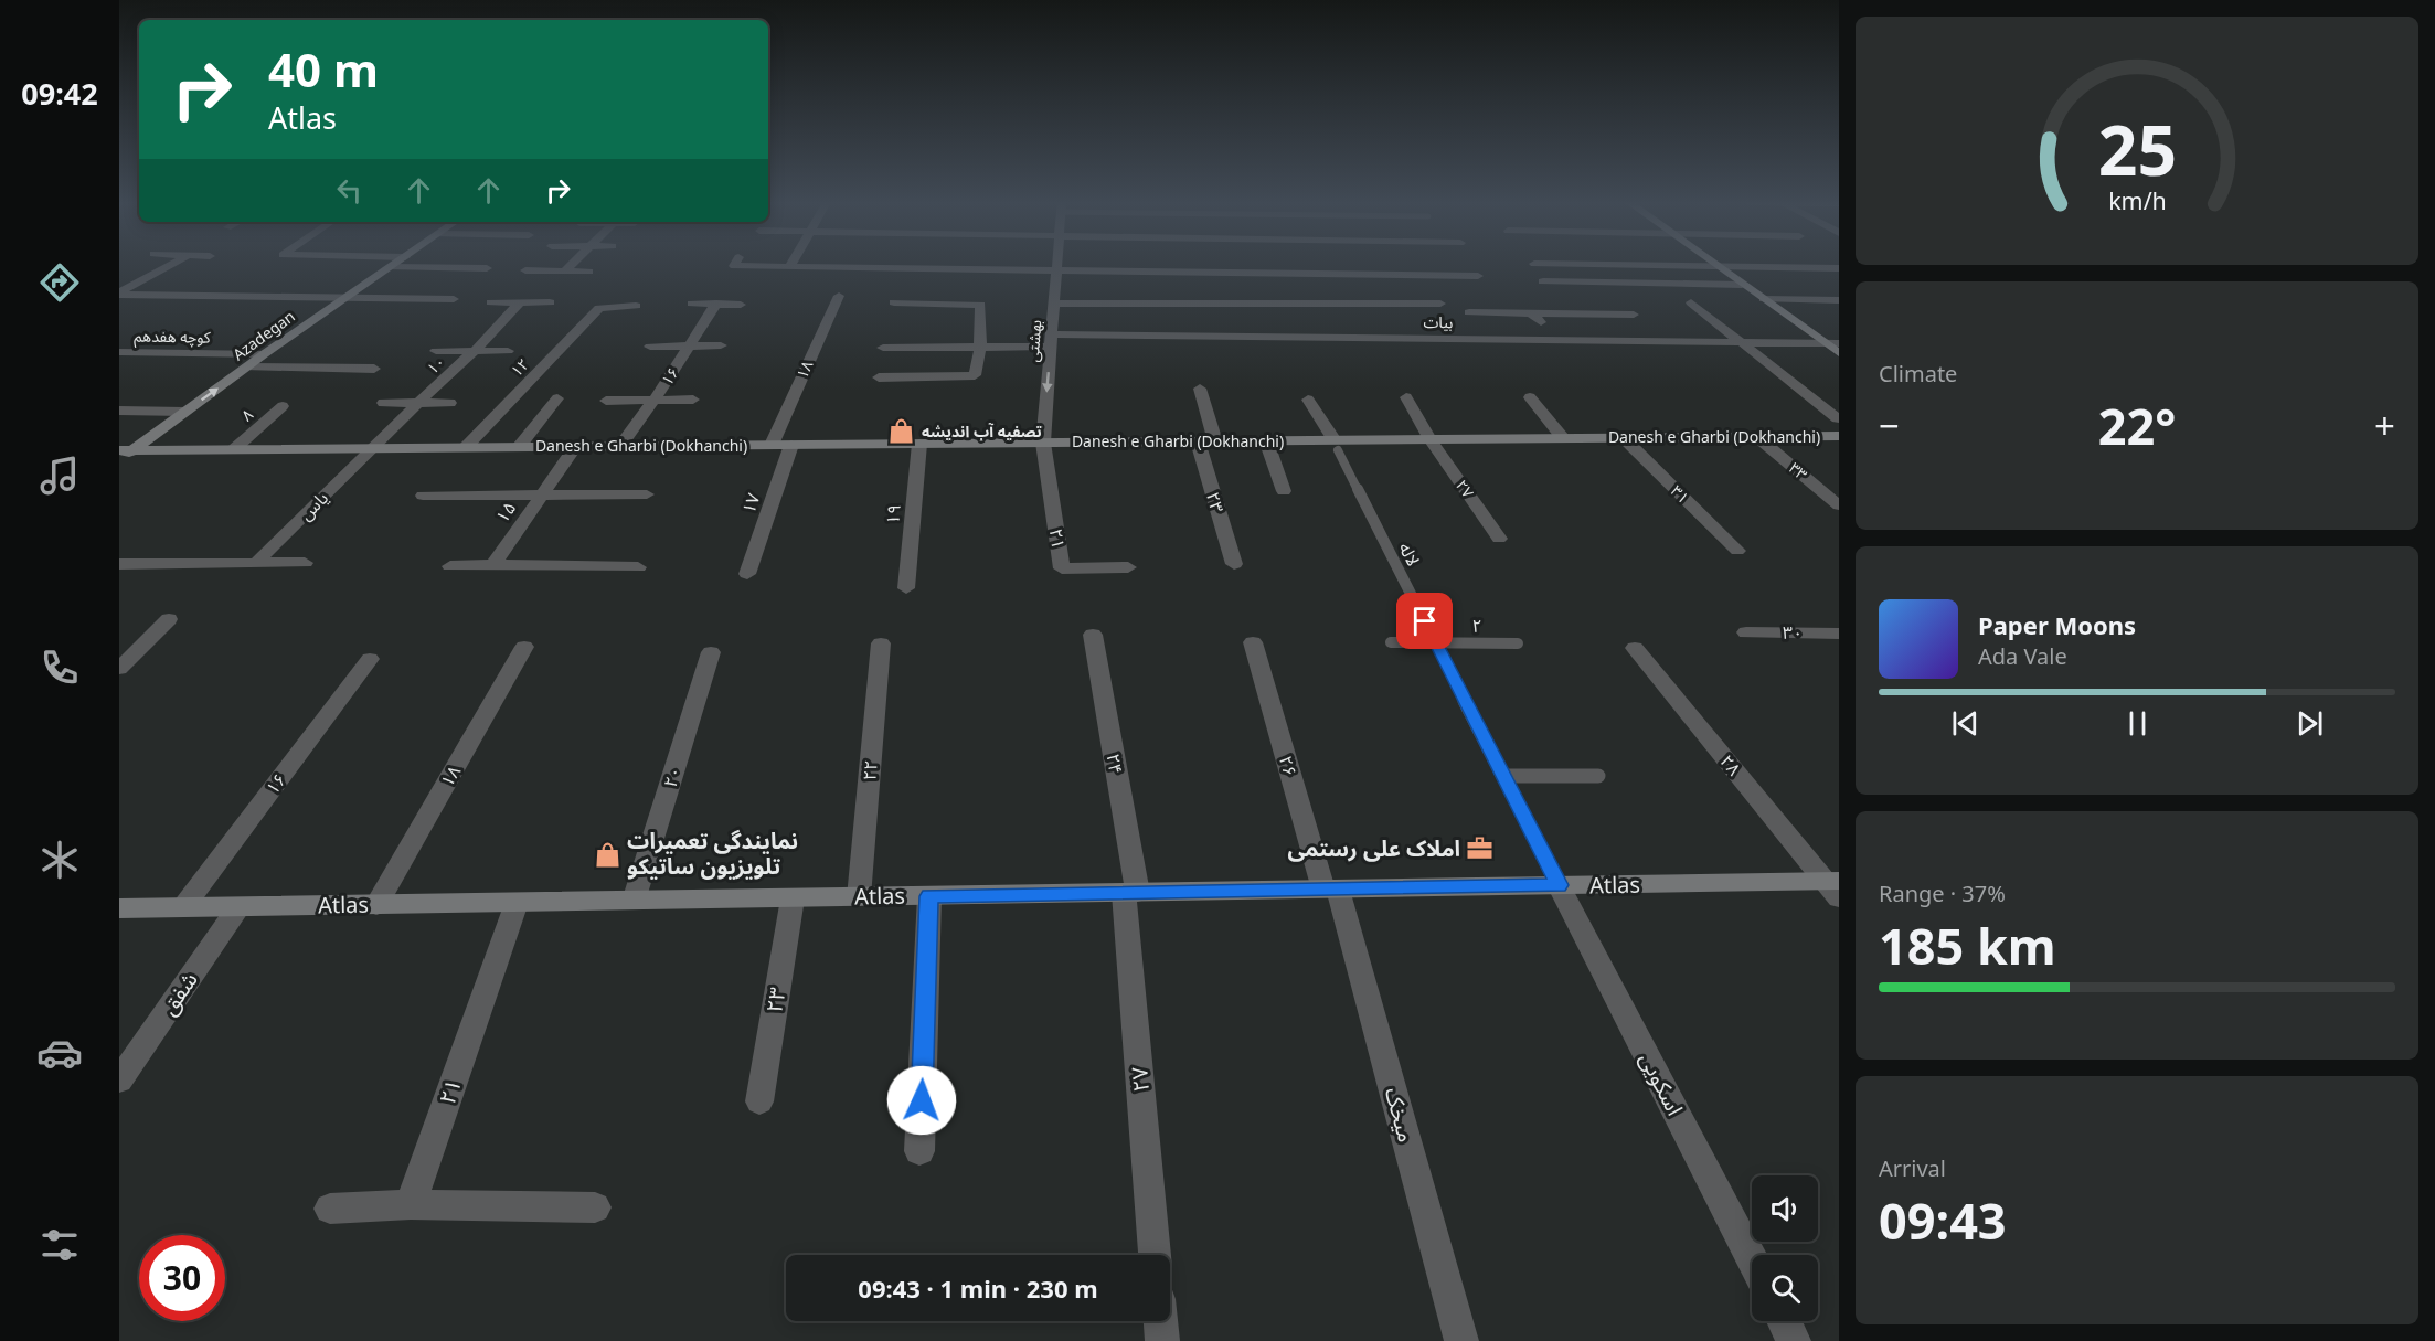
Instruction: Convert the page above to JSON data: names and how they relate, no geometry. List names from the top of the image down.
{
  "streets": {
    "street": [
      "بیات",
      "Azadegan",
      "کوچه هفدهم",
      "بهشتی",
      "۱۰",
      "۱۲",
      "۱۸",
      "۱۶",
      "۸",
      "Danesh e Gharbi (Dokhanchi)",
      "۳۳",
      "۲۷",
      "۳۱",
      "۲۳",
      "۱۷",
      "یاس",
      "۱۵",
      "۱۹",
      "۲۱",
      "۳۰",
      "۲۴",
      "۲۸",
      "۲۶",
      "۲۲",
      "۲۰",
      "Atlas",
      "شفق",
      "اسکویی",
      "میخک"
    ],
    "lane": ["لاله", "۲"]
  },
  "crossings": [
    ["بیات", "بهشتی"],
    ["Azadegan", "کوچه هفدهم"],
    ["Azadegan", "Danesh e Gharbi (Dokhanchi)"],
    ["بهشتی", "Danesh e Gharbi (Dokhanchi)"],
    ["بهشتی", "۲۱"],
    ["۱۰", "Danesh e Gharbi (Dokhanchi)"],
    ["۱۰", "یاس"],
    ["۱۲", "Danesh e Gharbi (Dokhanchi)"],
    ["۱۸", "Danesh e Gharbi (Dokhanchi)"],
    ["۱۸", "Atlas"],
    ["۱۶", "Danesh e Gharbi (Dokhanchi)"],
    ["۱۶", "Atlas"],
    ["۸", "Danesh e Gharbi (Dokhanchi)"],
    ["Danesh e Gharbi (Dokhanchi)", "۳۳"],
    ["Danesh e Gharbi (Dokhanchi)", "۲۷"],
    ["Danesh e Gharbi (Dokhanchi)", "۳۱"],
    ["Danesh e Gharbi (Dokhanchi)", "۲۳"],
    ["Danesh e Gharbi (Dokhanchi)", "۱۷"],
    ["Danesh e Gharbi (Dokhanchi)", "یاس"],
    ["Danesh e Gharbi (Dokhanchi)", "۱۵"],
    ["Danesh e Gharbi (Dokhanchi)", "۱۹"],
    ["Danesh e Gharbi (Dokhanchi)", "۲۱"],
    ["Danesh e Gharbi (Dokhanchi)", "لاله"],
    ["۲۷", "۲۴"],
    ["۲۷", "Atlas"],
    ["۲۳", "Atlas"],
    ["۲۱", "Atlas"],
    ["لاله", "۲"],
    ["لاله", "Atlas"],
    ["لاله", "اسکویی"],
    ["۲۴", "Atlas"],
    ["۲۸", "Atlas"],
    ["۲۶", "Atlas"],
    ["۲۶", "میخک"],
    ["۲۲", "Atlas"],
    ["۲۰", "Atlas"],
    ["Atlas", "شفق"],
    ["Atlas", "اسکویی"],
    ["Atlas", "میخک"]
  ],
  "places": {
    "shop": ["تصفیه آب اندیشه", "نمایندگی تعمیرات تلویزیون ساتیکو"],
    "office": ["املاک علی رستمی"]
  },
  "page": {
    "tabs": "09:42",
    "turn": ["40 m", "Atlas"],
    "tile": [
      "Climate",
      ["Range · 37%", "185 km"],
      ["Arrival", "09:43"]
    ],
    "heat": ["−", "22°", "+"],
    "song": ["Paper Moons", "Ada Vale"],
    "limit": "30",
    "trip": "09:43 · 1 min · 230 m",
    "gauge": ["25", "km/h"]
  }
}
